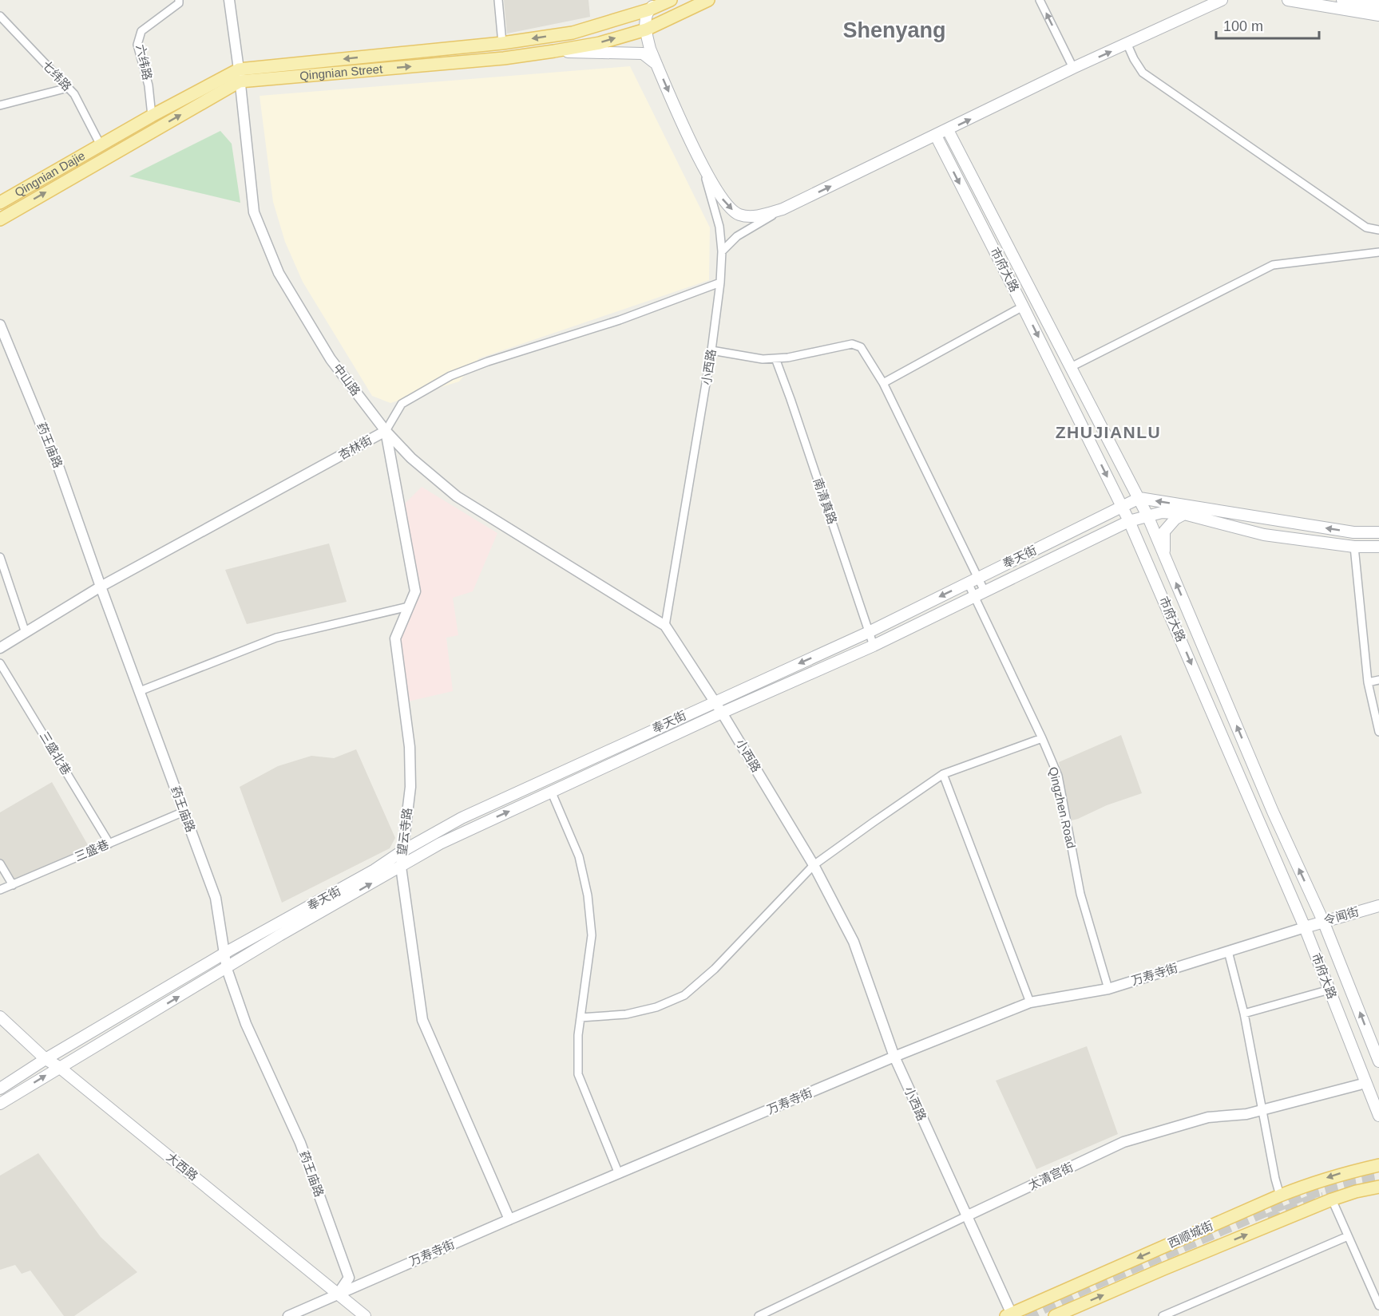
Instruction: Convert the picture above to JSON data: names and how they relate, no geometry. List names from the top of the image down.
{
  "streets": {
    "main road": [
      "Qingnian Street",
      "Qingnian Dajie",
      "市府大路",
      "奉天街",
      "令闻街",
      "大西路",
      "西顺城街"
    ],
    "street": [
      "六纬路",
      "七纬路",
      "小西路",
      "中山路",
      "药王庙路",
      "杏林街",
      "南清真路",
      "三盛北巷",
      "Qingzhen Road",
      "望云寺路",
      "三盛巷",
      "万寿寺街",
      "太清宫街"
    ]
  },
  "crossings": [
    ["六纬路", "Qingnian Street"],
    ["Qingnian Street", "七纬路"],
    ["Qingnian Street", "Qingnian Dajie"],
    ["Qingnian Street", "中山路"],
    ["七纬路", "Qingnian Dajie"],
    ["市府大路", "奉天街"],
    ["市府大路", "令闻街"],
    ["市府大路", "万寿寺街"],
    ["小西路", "中山路"],
    ["小西路", "杏林街"],
    ["小西路", "奉天街"],
    ["小西路", "万寿寺街"],
    ["小西路", "太清宫街"],
    ["小西路", "西顺城街"],
    ["中山路", "杏林街"],
    ["中山路", "望云寺路"],
    ["药王庙路", "杏林街"],
    ["药王庙路", "奉天街"],
    ["药王庙路", "三盛巷"],
    ["药王庙路", "万寿寺街"],
    ["药王庙路", "大西路"],
    ["杏林街", "望云寺路"],
    ["南清真路", "奉天街"],
    ["奉天街", "Qingzhen Road"],
    ["奉天街", "望云寺路"],
    ["奉天街", "大西路"],
    ["三盛北巷", "三盛巷"],
    ["Qingzhen Road", "万寿寺街"],
    ["望云寺路", "万寿寺街"],
    ["令闻街", "万寿寺街"],
    ["万寿寺街", "大西路"]
  ],
  "districts": ["Shenyang", "ZHUJIANLU"],
  "scale_bar": "100 m"
}
